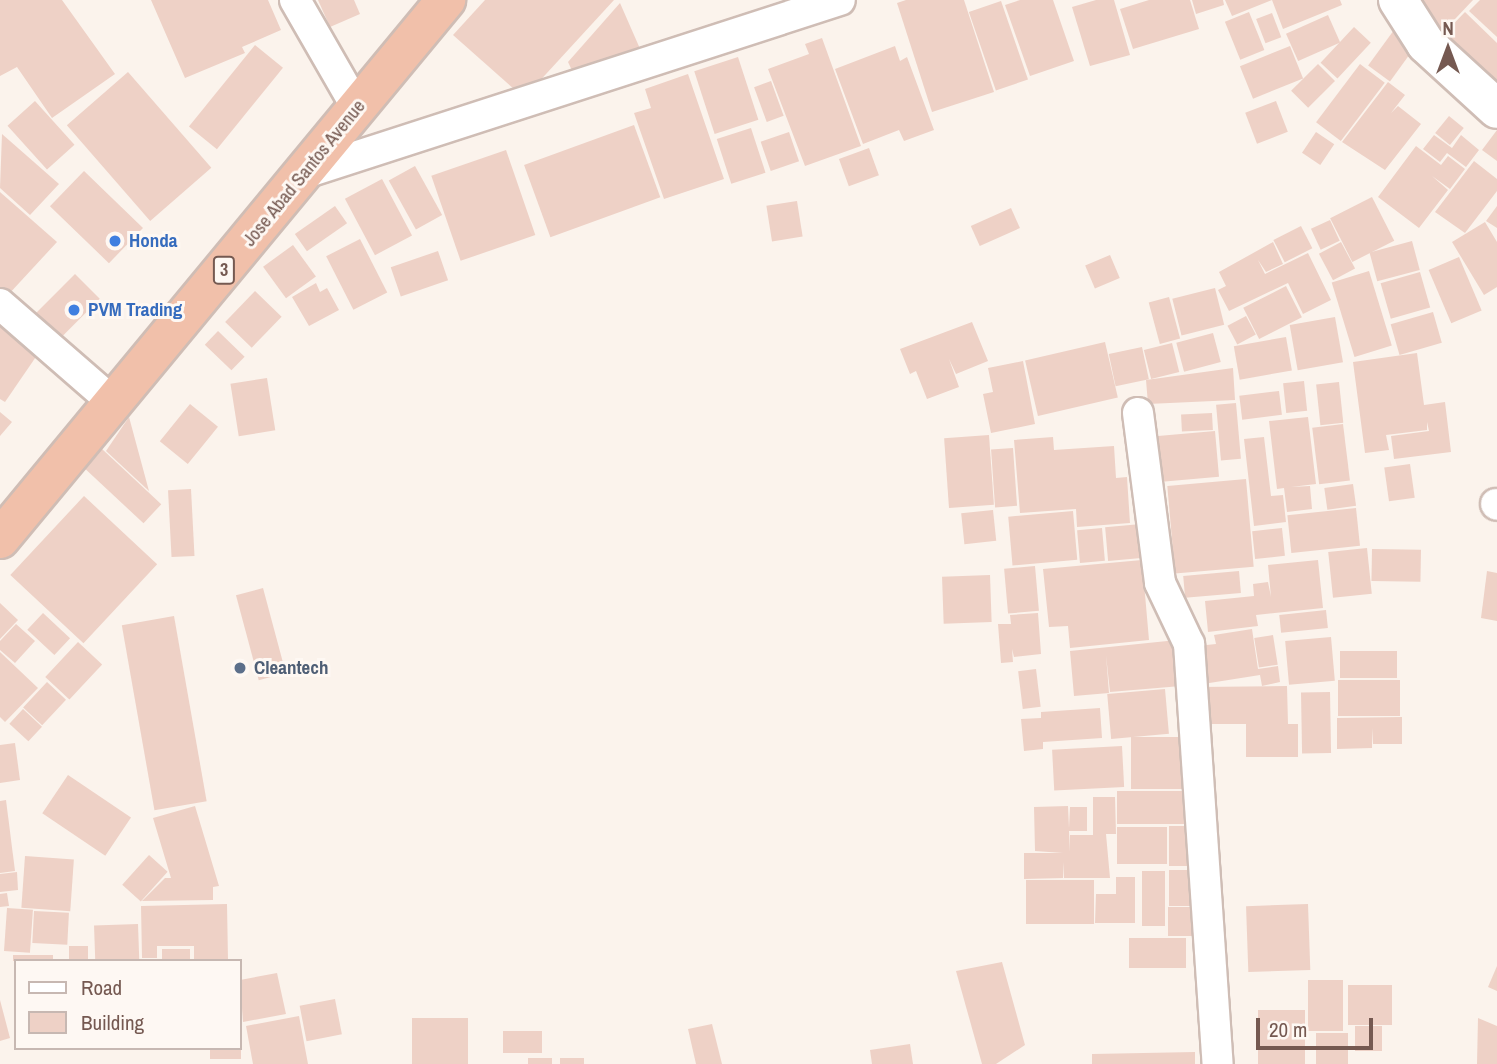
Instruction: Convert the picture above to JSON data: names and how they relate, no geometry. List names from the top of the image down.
{
  "streets": {
    "highway": ["Jose Abad Santos Avenue", "3"]
  },
  "places": ["Honda", "PVM Trading", "Cleantech"],
  "legend": ["Road", "Building"],
  "scale_bar": "20 m",
  "north": "top"
}
